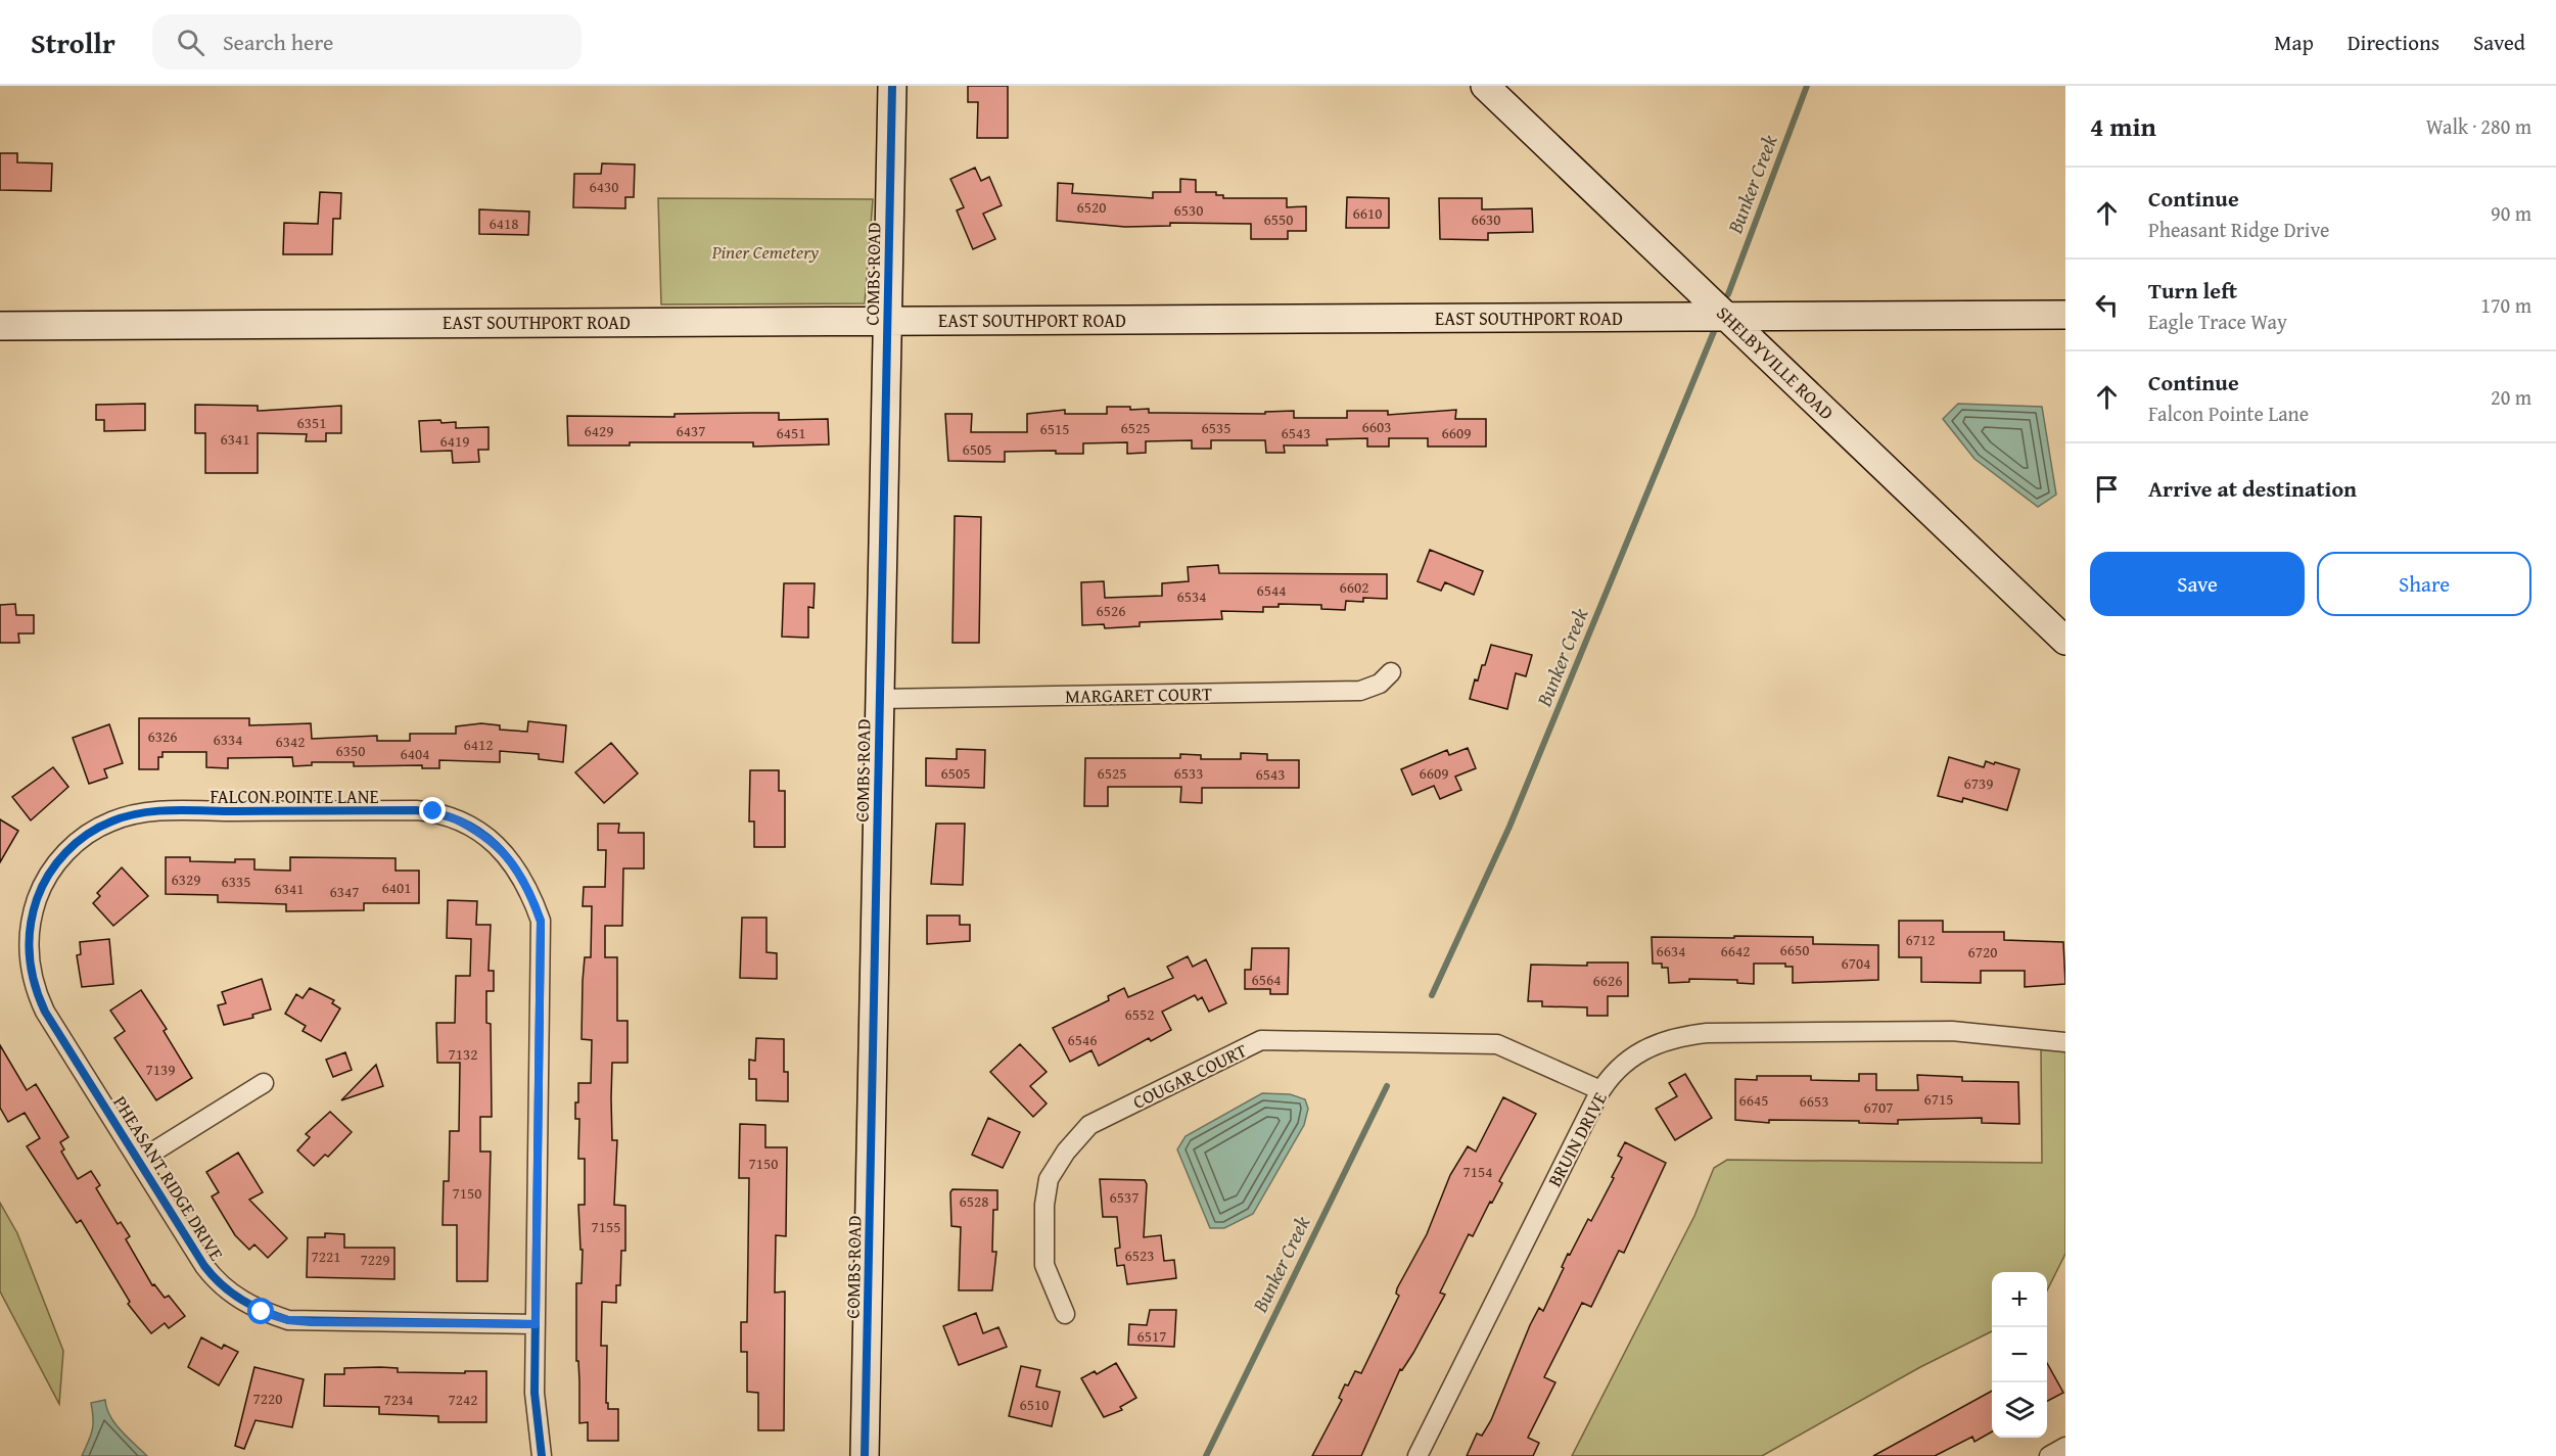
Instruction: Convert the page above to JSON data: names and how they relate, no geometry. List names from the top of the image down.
{
  "streets": {
    "main road": ["COMBS ROAD", "EAST SOUTHPORT ROAD", "SHELBYVILLE ROAD"],
    "street": [
      "MARGARET COURT",
      "FALCON POINTE LANE",
      "COUGAR COURT",
      "BRUIN DRIVE",
      "PHEASANT RIDGE DRIVE"
    ]
  },
  "crossings": [
    ["COMBS ROAD", "EAST SOUTHPORT ROAD"],
    ["COMBS ROAD", "MARGARET COURT"],
    ["EAST SOUTHPORT ROAD", "SHELBYVILLE ROAD"],
    ["FALCON POINTE LANE", "PHEASANT RIDGE DRIVE"],
    ["COUGAR COURT", "BRUIN DRIVE"]
  ],
  "water": ["Bunker Creek"],
  "parks": ["Piner Cemetery"],
  "house_numbers": [
    "6430",
    "6520",
    "6530",
    "6610",
    "6550",
    "6630",
    "6418",
    "6351",
    "6603",
    "6525",
    "6535",
    "6515",
    "6429",
    "6437",
    "6451",
    "6543",
    "6609",
    "6341",
    "6419",
    "6505",
    "6602",
    "6544",
    "6534",
    "6526",
    "6326",
    "6334",
    "6342",
    "6412",
    "6350",
    "6404",
    "6505",
    "6525",
    "6533",
    "6609",
    "6543",
    "6739",
    "6329",
    "6335",
    "6401",
    "6341",
    "6347",
    "6712",
    "6650",
    "6634",
    "6642",
    "6720",
    "6704",
    "6564",
    "6626",
    "6552",
    "6546",
    "7132",
    "7139",
    "6715",
    "6645",
    "6653",
    "6707",
    "7150",
    "7154",
    "7150",
    "6537",
    "6528",
    "7155",
    "6523",
    "7221",
    "7229",
    "6517",
    "7220",
    "7234",
    "7242",
    "6510"
  ],
  "page": {
    "header": "Strollr",
    "search": "Search here",
    "nav": ["Map", "Directions", "Saved"],
    "heading": ["4 min", "Walk · 280 m"],
    "list": [
      ["Continue", "Pheasant Ridge Drive", "90 m"],
      ["Turn left", "Eagle Trace Way", "170 m"],
      ["Continue", "Falcon Pointe Lane", "20 m"],
      "Arrive at destination"
    ],
    "buttons": ["Save", "Share"],
    "map_buttons": ["+", "−"]
  }
}
